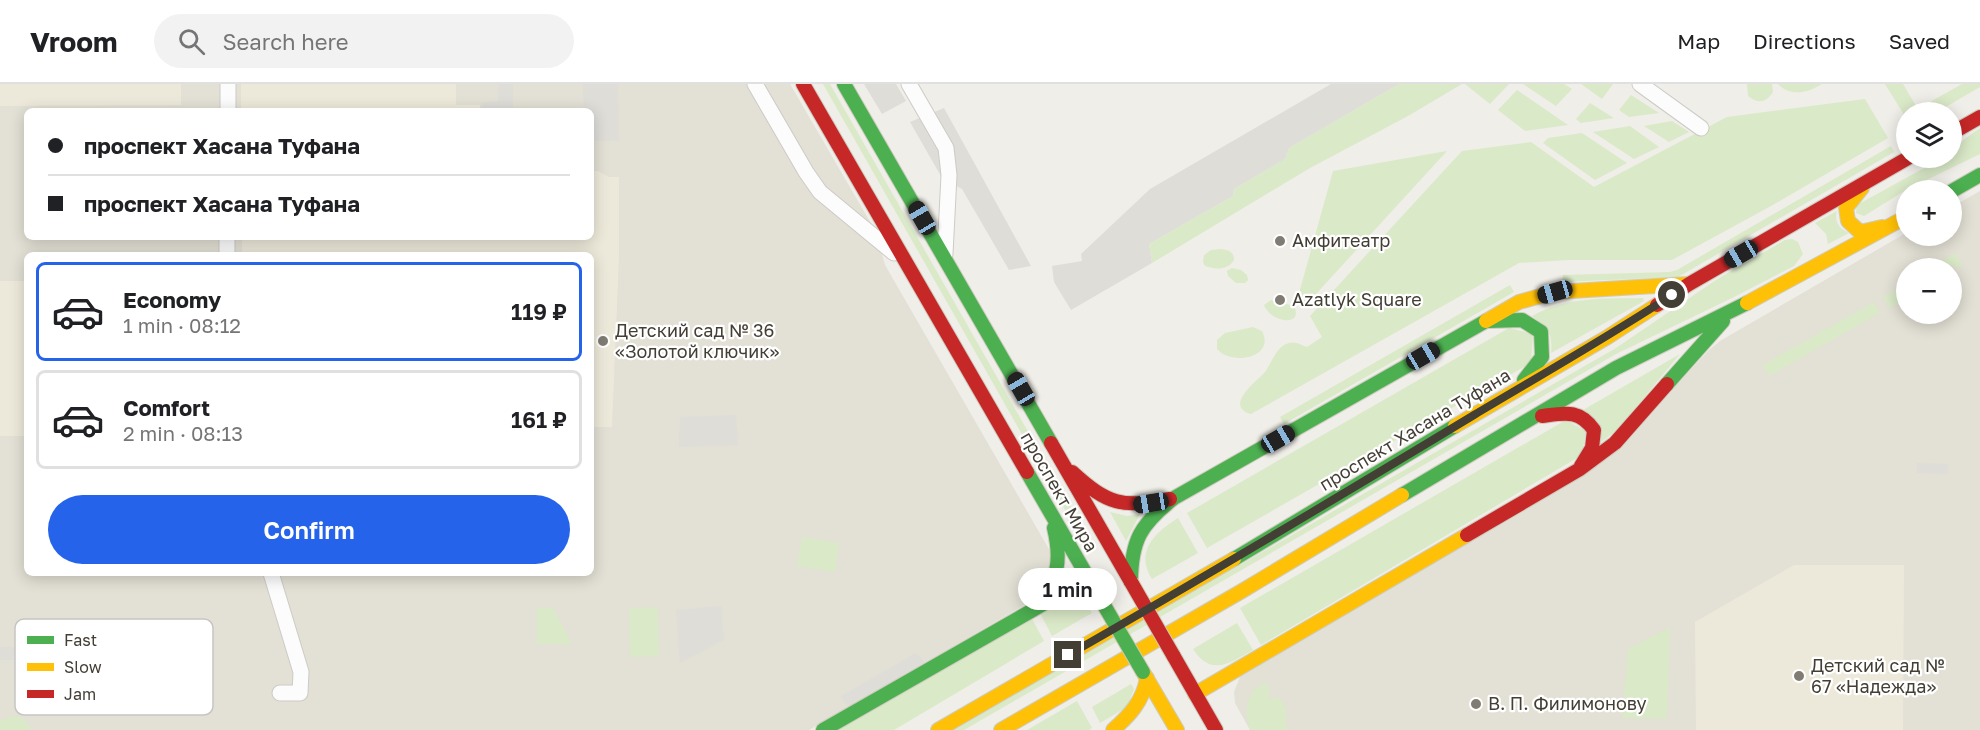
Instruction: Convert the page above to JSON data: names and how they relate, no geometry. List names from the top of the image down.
{
  "streets": {
    "main road": ["проспект Хасана Туфана", "проспект Мира"]
  },
  "places": [
    "Амфитеатр",
    "Azatlyk Square",
    "Детский сад № 36 «Золотой ключик»",
    "Детский сад № 67 «Надежда»",
    "В. П. Филимонову"
  ],
  "legend": ["Fast", "Slow", "Jam"],
  "page": {
    "header": "Vroom",
    "search": "Search here",
    "nav": ["Map", "Directions", "Saved"],
    "map_buttons": ["+", "−"],
    "banner": ["проспект Хасана Туфана", "проспект Хасана Туфана"],
    "list": [
      {
        "name": "Economy",
        "note": "1 min · 08:12",
        "value": "119 ₽"
      },
      {
        "name": "Comfort",
        "note": "2 min · 08:13",
        "value": "161 ₽"
      }
    ],
    "buttons": "Confirm",
    "bubble": "1 min"
  }
}
